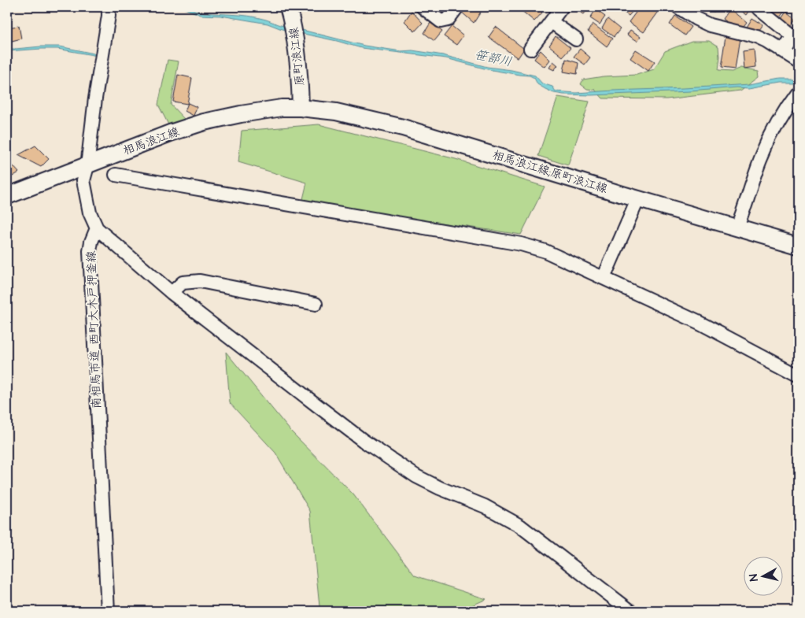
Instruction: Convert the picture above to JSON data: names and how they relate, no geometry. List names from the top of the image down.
{
  "streets": {
    "main road": ["原町浪江線", "相馬浪江線", "相馬浪江線;原町浪江線"],
    "street": ["南相馬市道 西町大木戸押釜線"]
  },
  "crossings": [
    ["原町浪江線", "相馬浪江線"],
    ["原町浪江線", "相馬浪江線;原町浪江線"],
    ["相馬浪江線", "相馬浪江線;原町浪江線"]
  ],
  "water": ["笹部川"],
  "north": "left"
}
